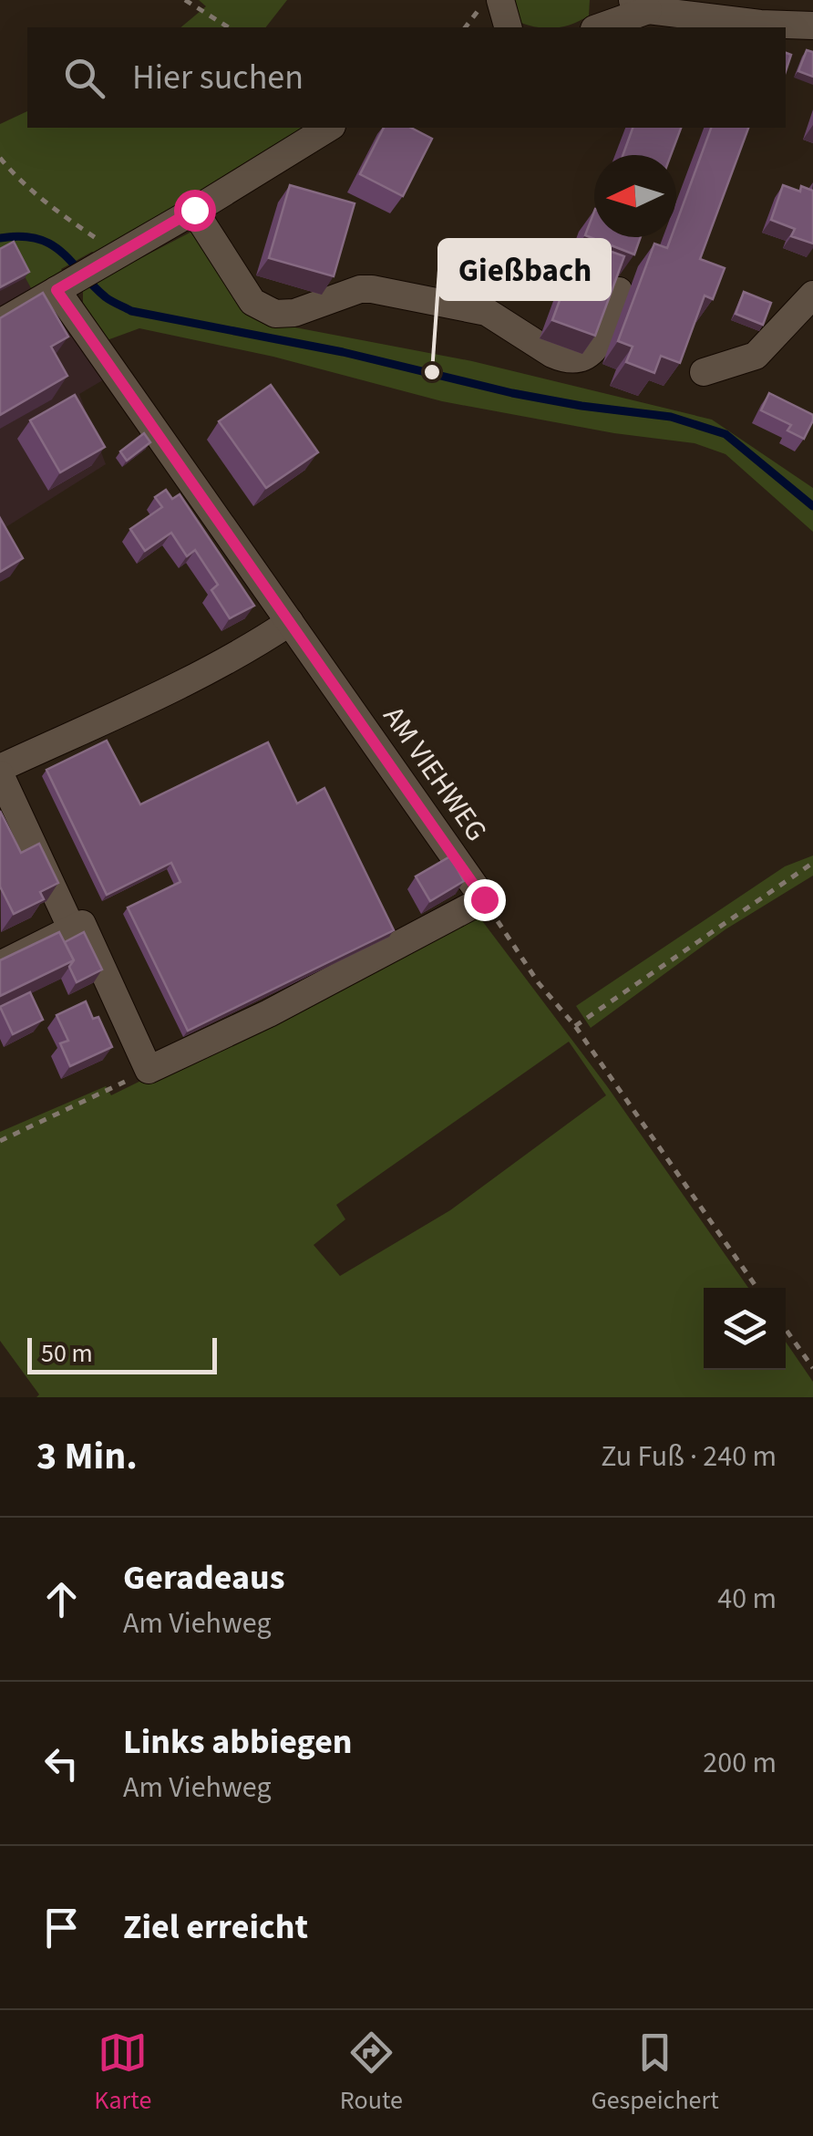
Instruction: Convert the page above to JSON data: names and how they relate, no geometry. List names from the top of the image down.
{
  "streets": {
    "street": ["AM VIEHWEG"]
  },
  "places": ["Gießbach"],
  "scale_bar": "50 m",
  "north": "left",
  "page": {
    "search": "Hier suchen",
    "scale": "50 m",
    "heading": ["3 Min.", "Zu Fuß · 240 m"],
    "list": [
      ["Geradeaus", "Am Viehweg", "40 m"],
      ["Links abbiegen", "Am Viehweg", "200 m"],
      "Ziel erreicht"
    ],
    "nav": ["Karte", "Route", "Gespeichert"]
  }
}
